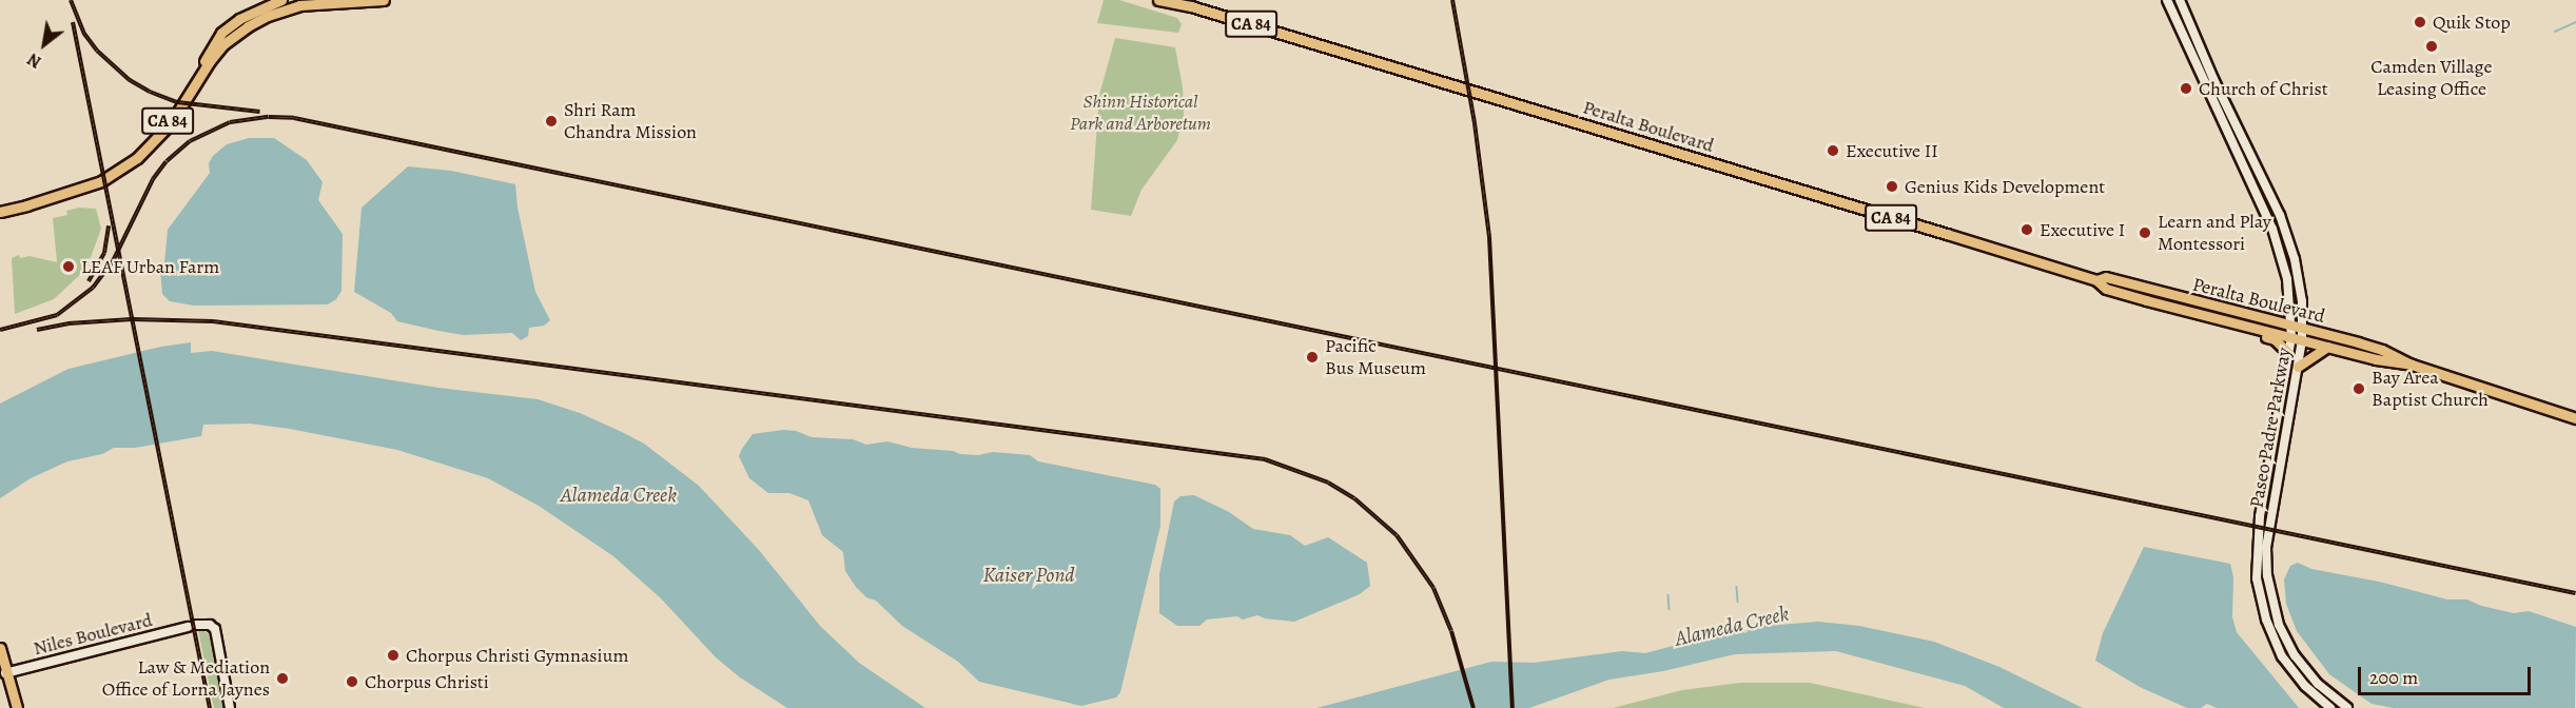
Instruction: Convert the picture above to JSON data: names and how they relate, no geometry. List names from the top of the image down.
{
  "streets": {
    "main road": [
      "CA 84",
      "Peralta Boulevard",
      "Paseo Padre Parkway",
      "Niles Boulevard"
    ]
  },
  "crossings": [
    ["Peralta Boulevard", "Paseo Padre Parkway"]
  ],
  "water": ["Alameda Creek", "Kaiser Pond"],
  "parks": ["Shinn Historical Park and Arboretum"],
  "places": [
    "Quik Stop",
    "Camden Village Leasing Office",
    "Church of Christ",
    "Shri Ram Chandra Mission",
    "Executive II",
    "Genius Kids Development",
    "Executive I",
    "Learn and Play Montessori",
    "LEAF Urban Farm",
    "Pacific Bus Museum",
    "Bay Area Baptist Church",
    "Chorpus Christi Gymnasium",
    "Law & Mediation Office of Lorna Jaynes",
    "Chorpus Christi"
  ],
  "scale_bar": "200 m",
  "north": "bottom left"
}
